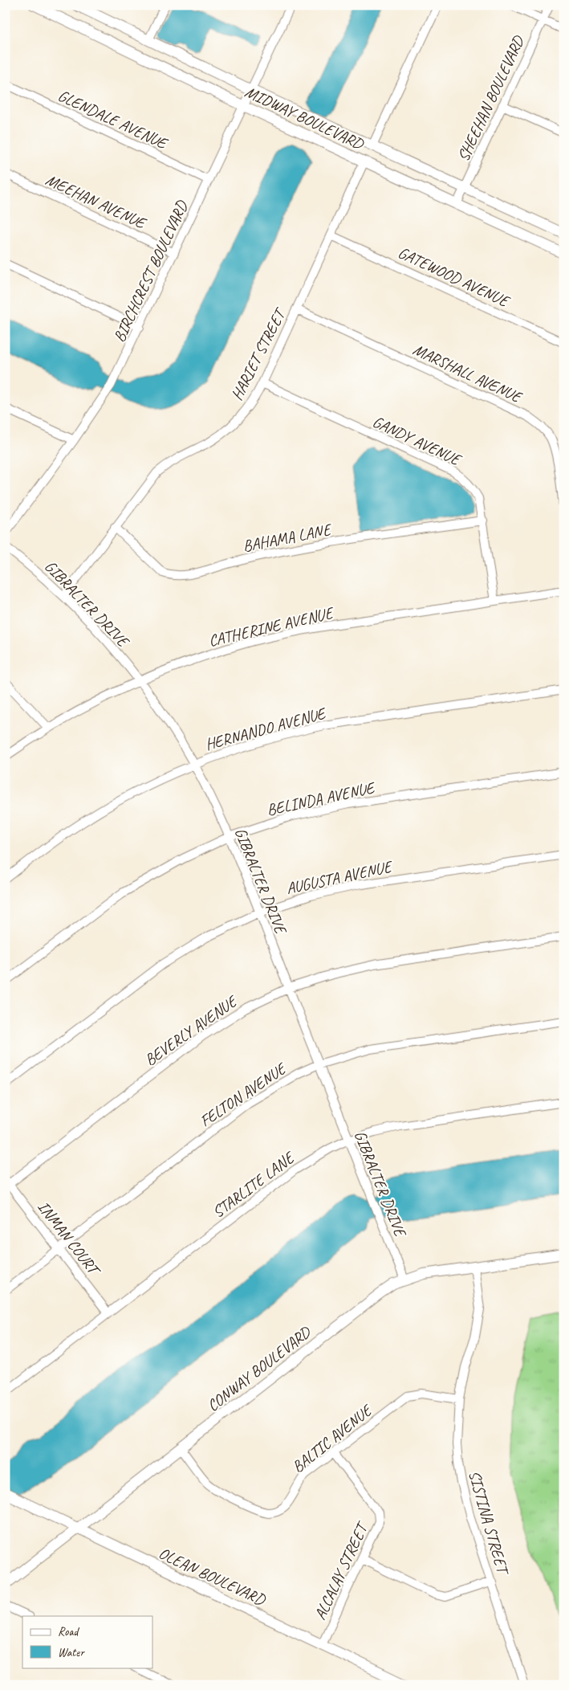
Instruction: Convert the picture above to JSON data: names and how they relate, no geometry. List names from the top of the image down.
{
  "streets": {
    "street": [
      "SHEEHAN BOULEVARD",
      "MIDWAY BOULEVARD",
      "GLENDALE AVENUE",
      "MEEHAN AVENUE",
      "BIRCHCREST BOULEVARD",
      "GATEWOOD AVENUE",
      "HARIET STREET",
      "MARSHALL AVENUE",
      "GANDY AVENUE",
      "BAHAMA LANE",
      "GIBRALTER DRIVE",
      "CATHERINE AVENUE",
      "HERNANDO AVENUE",
      "BELINDA AVENUE",
      "AUGUSTA AVENUE",
      "BEVERLY AVENUE",
      "FELTON AVENUE",
      "STARLITE LANE",
      "INMAN COURT",
      "CONWAY BOULEVARD",
      "BALTIC AVENUE",
      "SISTINA STREET",
      "ALCALAY STREET",
      "OLEAN BOULEVARD"
    ]
  },
  "crossings": [
    ["SHEEHAN BOULEVARD", "MIDWAY BOULEVARD"],
    ["MIDWAY BOULEVARD", "BIRCHCREST BOULEVARD"],
    ["MIDWAY BOULEVARD", "HARIET STREET"],
    ["GLENDALE AVENUE", "BIRCHCREST BOULEVARD"],
    ["MEEHAN AVENUE", "BIRCHCREST BOULEVARD"],
    ["GATEWOOD AVENUE", "HARIET STREET"],
    ["HARIET STREET", "MARSHALL AVENUE"],
    ["HARIET STREET", "GANDY AVENUE"],
    ["HARIET STREET", "BAHAMA LANE"],
    ["HARIET STREET", "GIBRALTER DRIVE"],
    ["GANDY AVENUE", "BAHAMA LANE"],
    ["GANDY AVENUE", "CATHERINE AVENUE"],
    ["GIBRALTER DRIVE", "CATHERINE AVENUE"],
    ["GIBRALTER DRIVE", "HERNANDO AVENUE"],
    ["GIBRALTER DRIVE", "BELINDA AVENUE"],
    ["GIBRALTER DRIVE", "AUGUSTA AVENUE"],
    ["GIBRALTER DRIVE", "BEVERLY AVENUE"],
    ["GIBRALTER DRIVE", "FELTON AVENUE"],
    ["GIBRALTER DRIVE", "STARLITE LANE"],
    ["GIBRALTER DRIVE", "CONWAY BOULEVARD"],
    ["BEVERLY AVENUE", "INMAN COURT"],
    ["FELTON AVENUE", "INMAN COURT"],
    ["STARLITE LANE", "INMAN COURT"],
    ["CONWAY BOULEVARD", "BALTIC AVENUE"],
    ["CONWAY BOULEVARD", "SISTINA STREET"],
    ["CONWAY BOULEVARD", "OLEAN BOULEVARD"],
    ["BALTIC AVENUE", "SISTINA STREET"],
    ["BALTIC AVENUE", "ALCALAY STREET"],
    ["ALCALAY STREET", "OLEAN BOULEVARD"]
  ],
  "legend": ["Road", "Water"]
}
